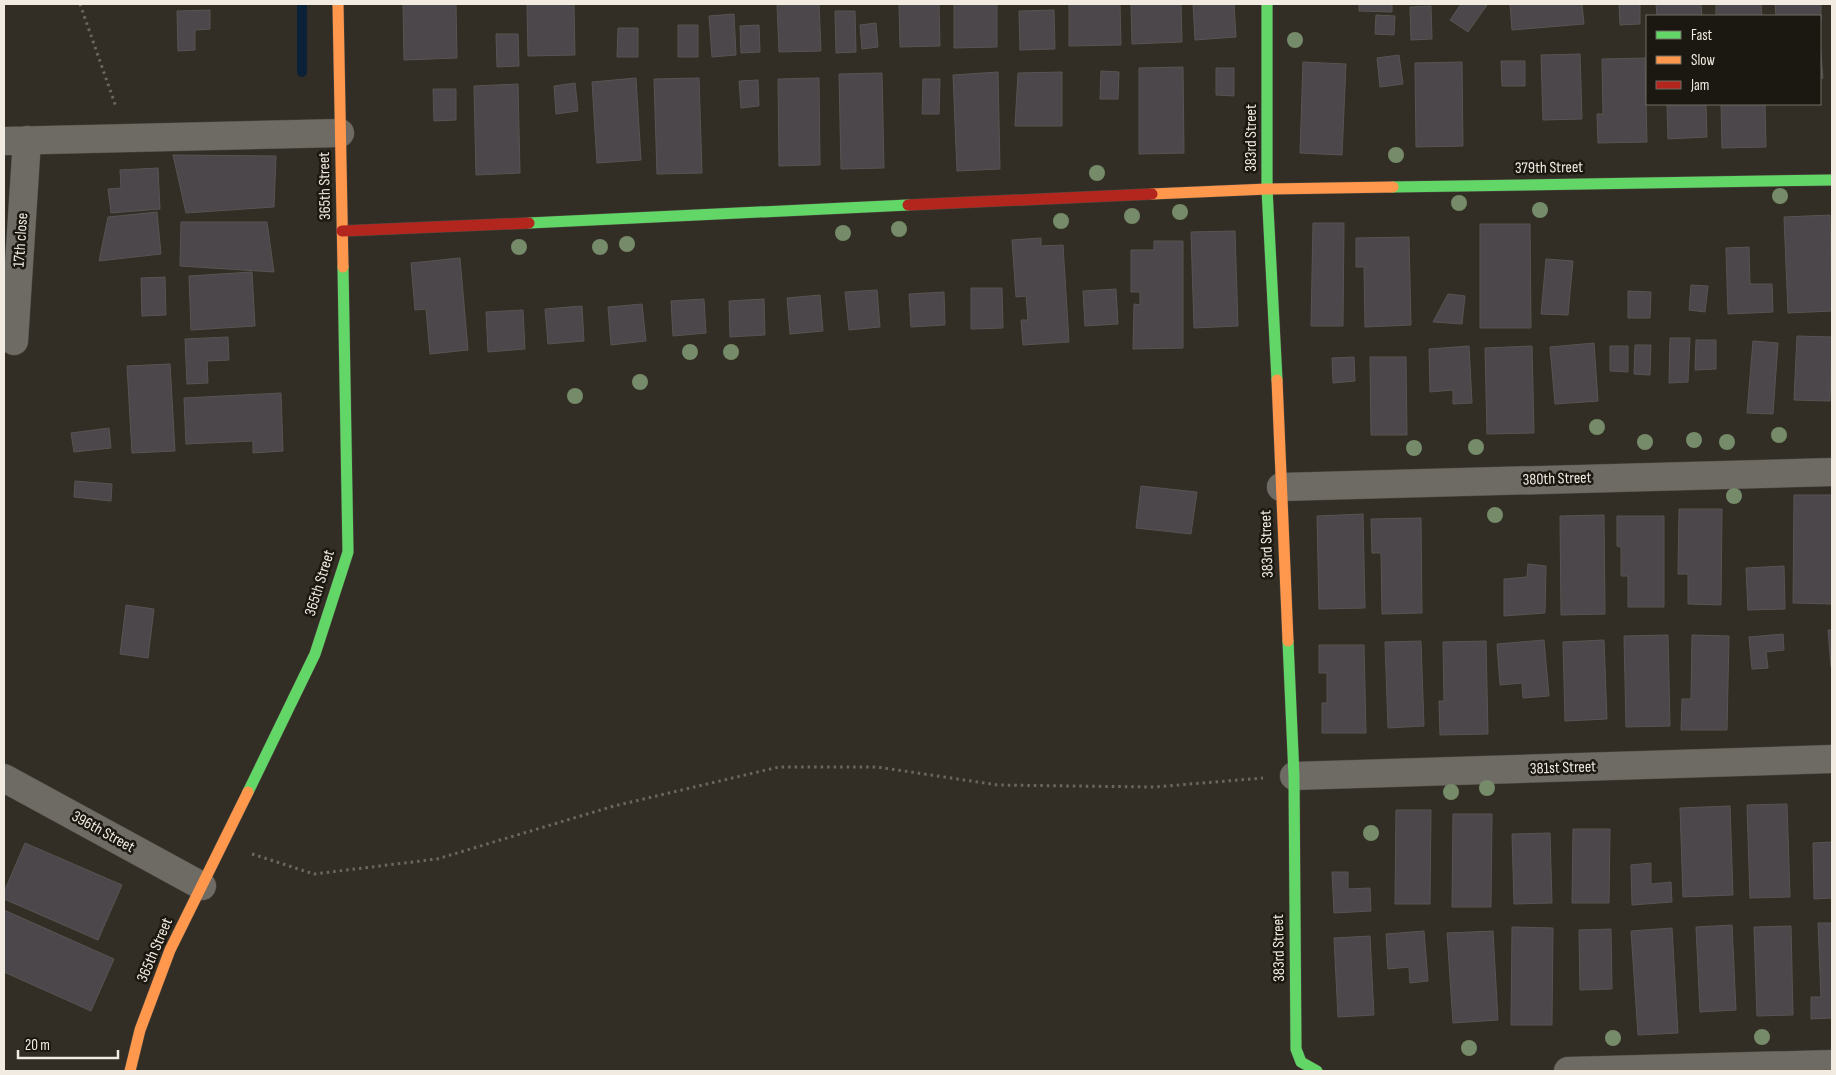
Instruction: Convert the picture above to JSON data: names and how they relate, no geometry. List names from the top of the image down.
{
  "streets": {
    "street": [
      "383rd Street",
      "379th Street",
      "365th Street",
      "17th close",
      "380th Street",
      "381st Street",
      "396th Street"
    ]
  },
  "crossings": [
    ["383rd Street", "379th Street"],
    ["383rd Street", "380th Street"],
    ["383rd Street", "381st Street"],
    ["379th Street", "365th Street"],
    ["365th Street", "396th Street"]
  ],
  "legend": ["Fast", "Slow", "Jam"],
  "scale_bar": "20 m"
}
